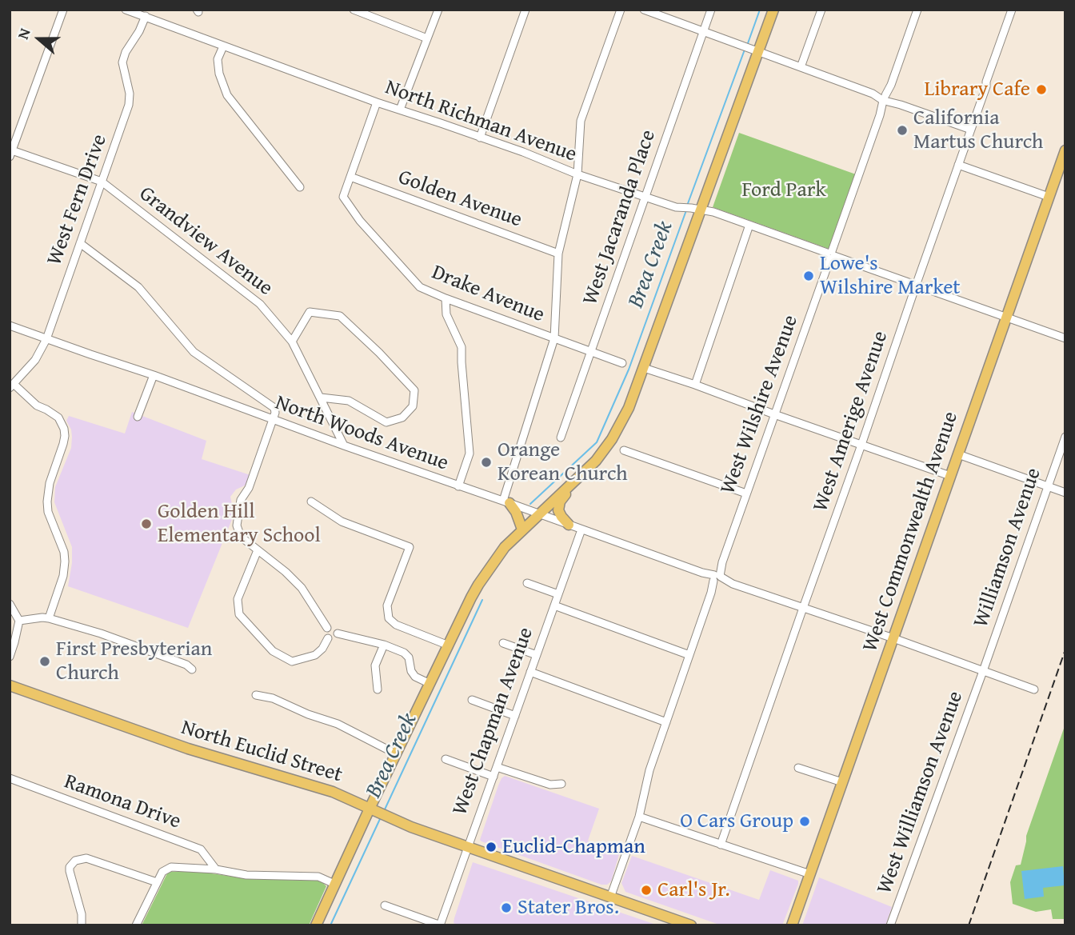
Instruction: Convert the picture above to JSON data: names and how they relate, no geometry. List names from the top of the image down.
{
  "streets": {
    "main road": ["West Commonwealth Avenue", "North Euclid Street"],
    "street": [
      "North Richman Avenue",
      "Golden Avenue",
      "West Fern Drive",
      "West Jacaranda Place",
      "Grandview Avenue",
      "Drake Avenue",
      "West Wilshire Avenue",
      "West Amerige Avenue",
      "North Woods Avenue",
      "Williamson Avenue",
      "West Chapman Avenue",
      "West Williamson Avenue",
      "Ramona Drive"
    ]
  },
  "crossings": [
    ["North Richman Avenue", "West Fern Drive"],
    ["North Richman Avenue", "West Jacaranda Place"],
    ["North Richman Avenue", "West Wilshire Avenue"],
    ["North Richman Avenue", "West Amerige Avenue"],
    ["North Richman Avenue", "West Commonwealth Avenue"],
    ["Golden Avenue", "Drake Avenue"],
    ["West Fern Drive", "Grandview Avenue"],
    ["West Fern Drive", "North Woods Avenue"],
    ["West Jacaranda Place", "Drake Avenue"],
    ["Grandview Avenue", "North Woods Avenue"],
    ["West Wilshire Avenue", "North Woods Avenue"],
    ["West Wilshire Avenue", "North Euclid Street"],
    ["West Amerige Avenue", "North Woods Avenue"],
    ["North Woods Avenue", "West Commonwealth Avenue"],
    ["North Woods Avenue", "Williamson Avenue"],
    ["North Woods Avenue", "West Chapman Avenue"],
    ["North Woods Avenue", "West Williamson Avenue"],
    ["Williamson Avenue", "West Williamson Avenue"],
    ["West Chapman Avenue", "North Euclid Street"]
  ],
  "water": ["Brea Creek"],
  "parks": ["Ford Park"],
  "places": [
    "Library Cafe",
    "California Martus Church",
    "Lowe's Wilshire Market",
    "Orange Korean Church",
    "Golden Hill Elementary School",
    "First Presbyterian Church",
    "O Cars Group",
    "Euclid-Chapman",
    "Carl's Jr.",
    "Stater Bros."
  ],
  "north": "left"
}
